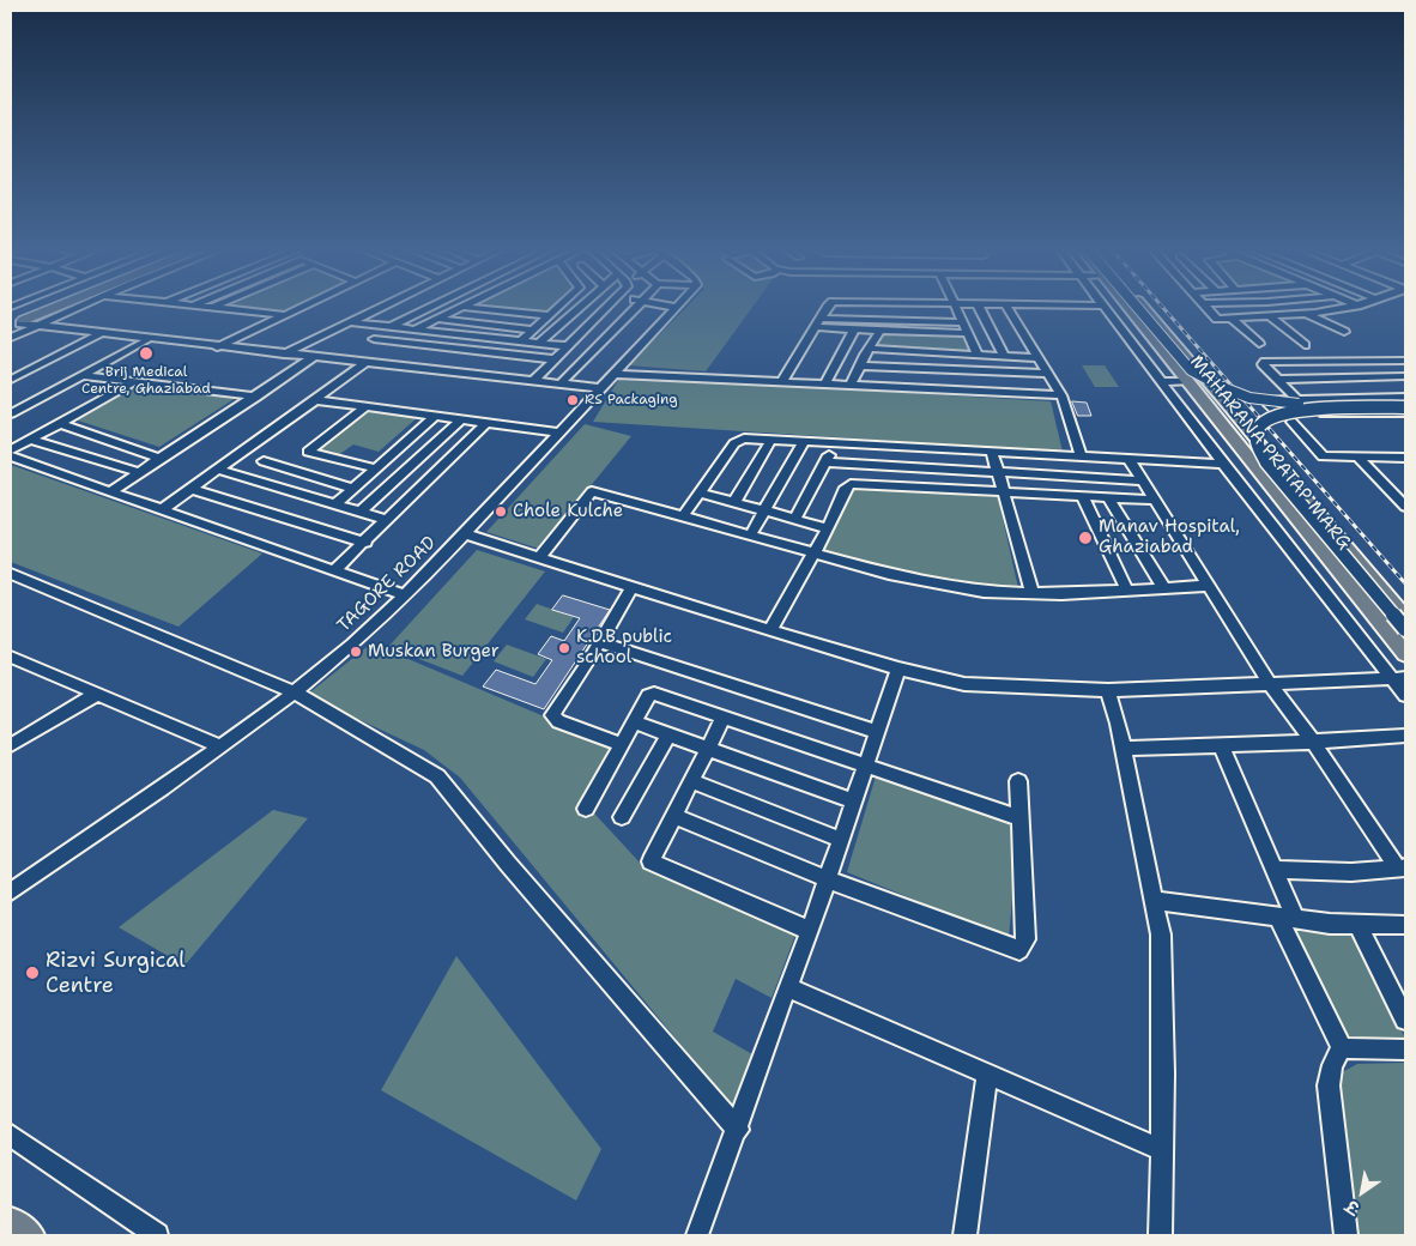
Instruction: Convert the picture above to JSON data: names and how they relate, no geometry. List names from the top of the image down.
{
  "streets": {
    "main road": ["MAHARANA PRATAP MARG"],
    "street": ["TAGORE ROAD"]
  },
  "places": [
    "Brij Medical Centre, Ghaziabad",
    "RS Packaging",
    "Chole Kulche",
    "Manav Hospital, Ghaziabad",
    "K.D.B public school",
    "Muskan Burger",
    "Rizvi Surgical Centre"
  ],
  "north": "bottom left"
}
